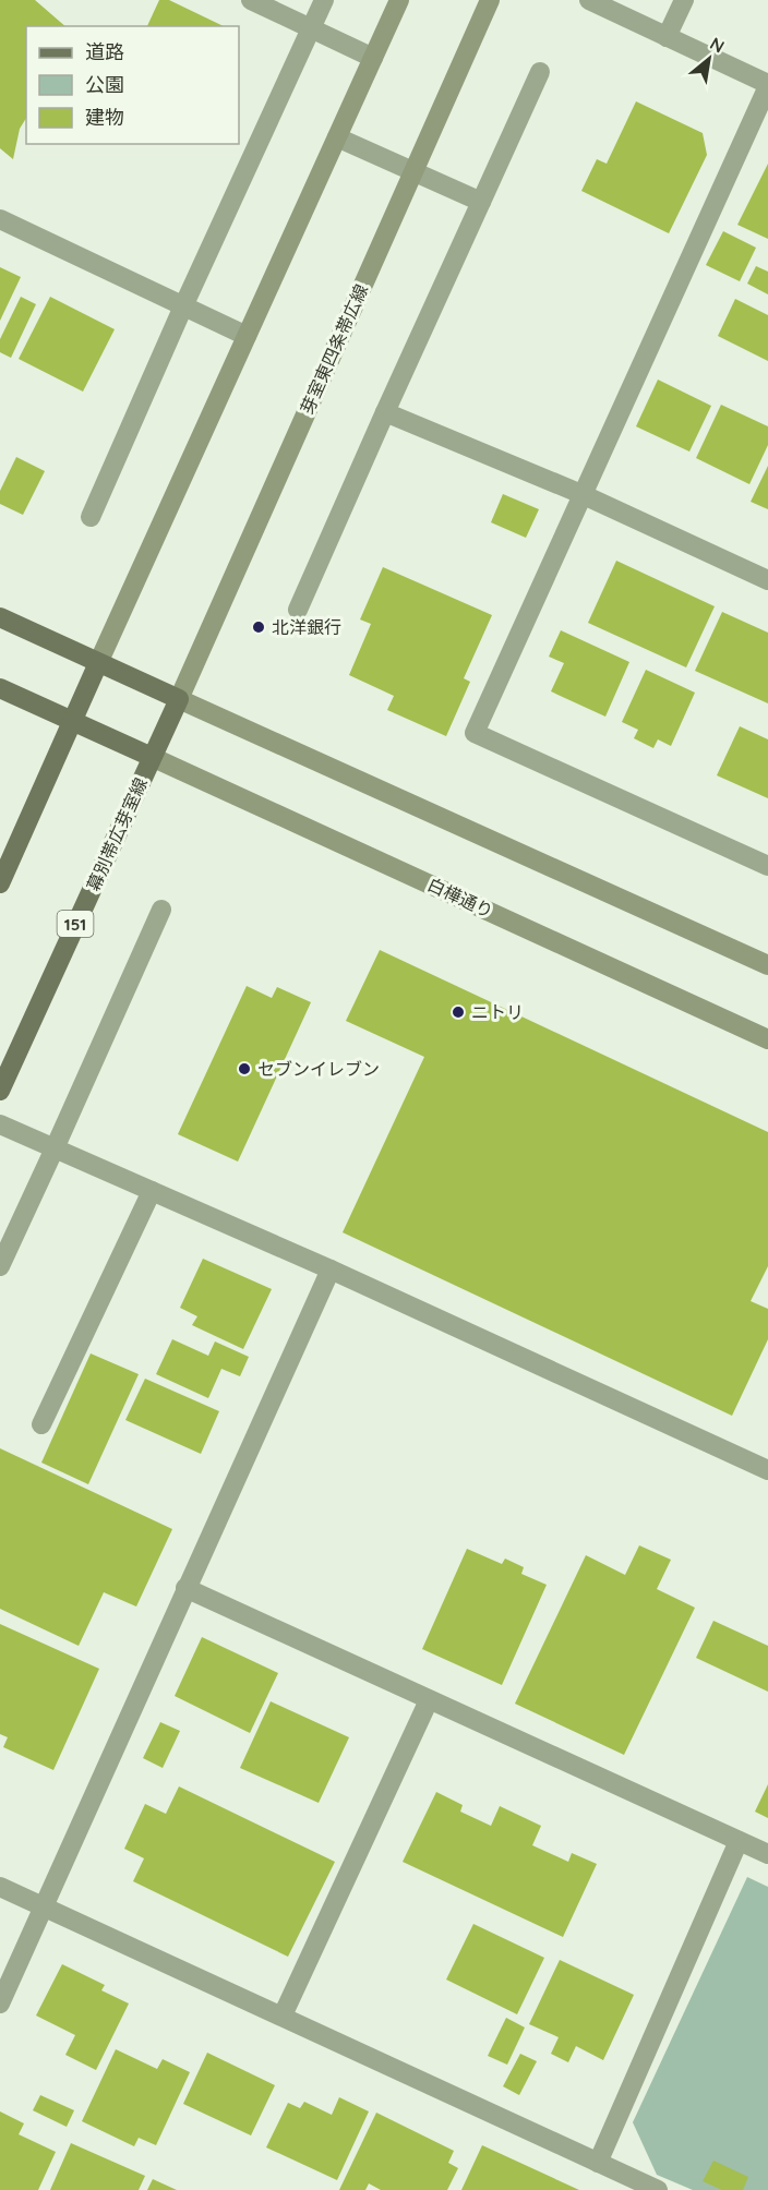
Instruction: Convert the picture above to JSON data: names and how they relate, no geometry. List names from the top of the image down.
{
  "streets": {
    "main road": [
      "芽室東四条帯広線",
      "幕別帯広芽室線",
      "白樺通り",
      "151"
    ]
  },
  "crossings": [
    ["芽室東四条帯広線", "幕別帯広芽室線"],
    ["幕別帯広芽室線", "白樺通り"]
  ],
  "places": ["北洋銀行", "ニトリ", "セブンイレブン"],
  "legend": ["道路", "公園", "建物"],
  "north": "top right"
}
